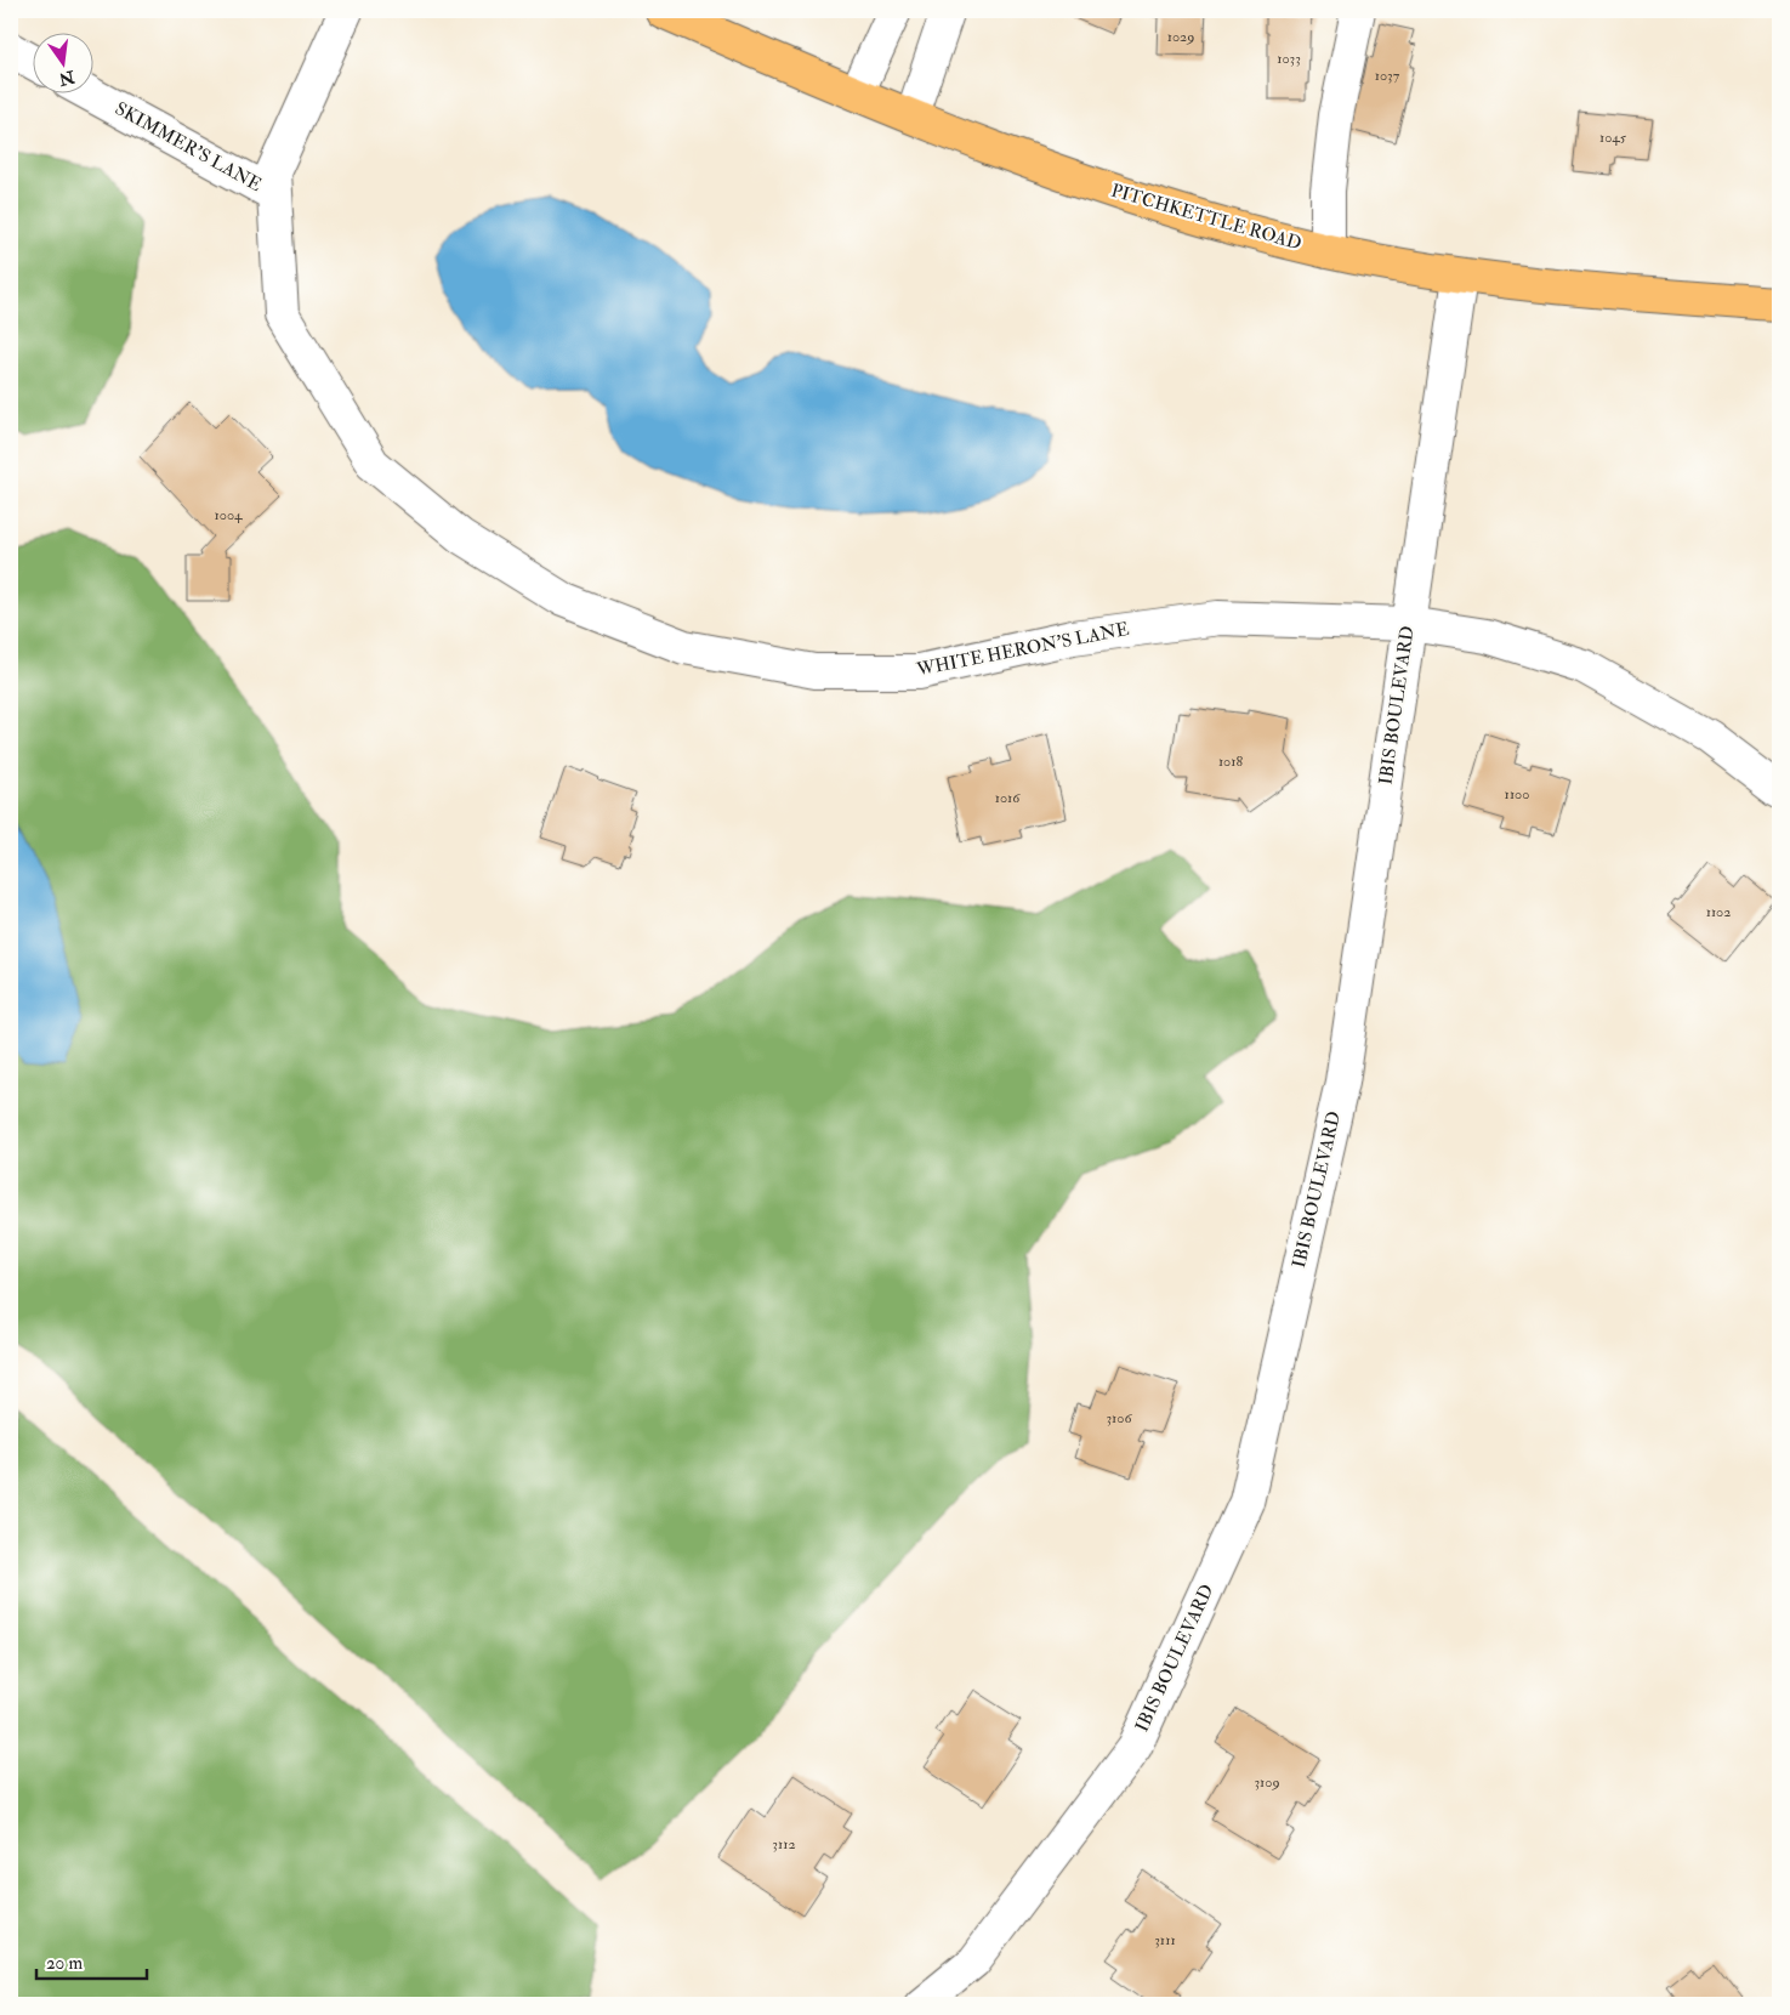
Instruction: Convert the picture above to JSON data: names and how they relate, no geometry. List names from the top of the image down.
{
  "streets": {
    "main road": ["PITCHKETTLE ROAD"],
    "street": ["SKIMMER'S LANE", "WHITE HERON'S LANE", "IBIS BOULEVARD"]
  },
  "crossings": [
    ["SKIMMER'S LANE", "WHITE HERON'S LANE"],
    ["PITCHKETTLE ROAD", "IBIS BOULEVARD"],
    ["WHITE HERON'S LANE", "IBIS BOULEVARD"]
  ],
  "house_numbers": [
    "1029",
    "1033",
    "1037",
    "1045",
    "1004",
    "1018",
    "1100",
    "1016",
    "1102",
    "3106",
    "3109",
    "3112",
    "3111"
  ],
  "scale_bar": "20 m",
  "north": "bottom"
}
